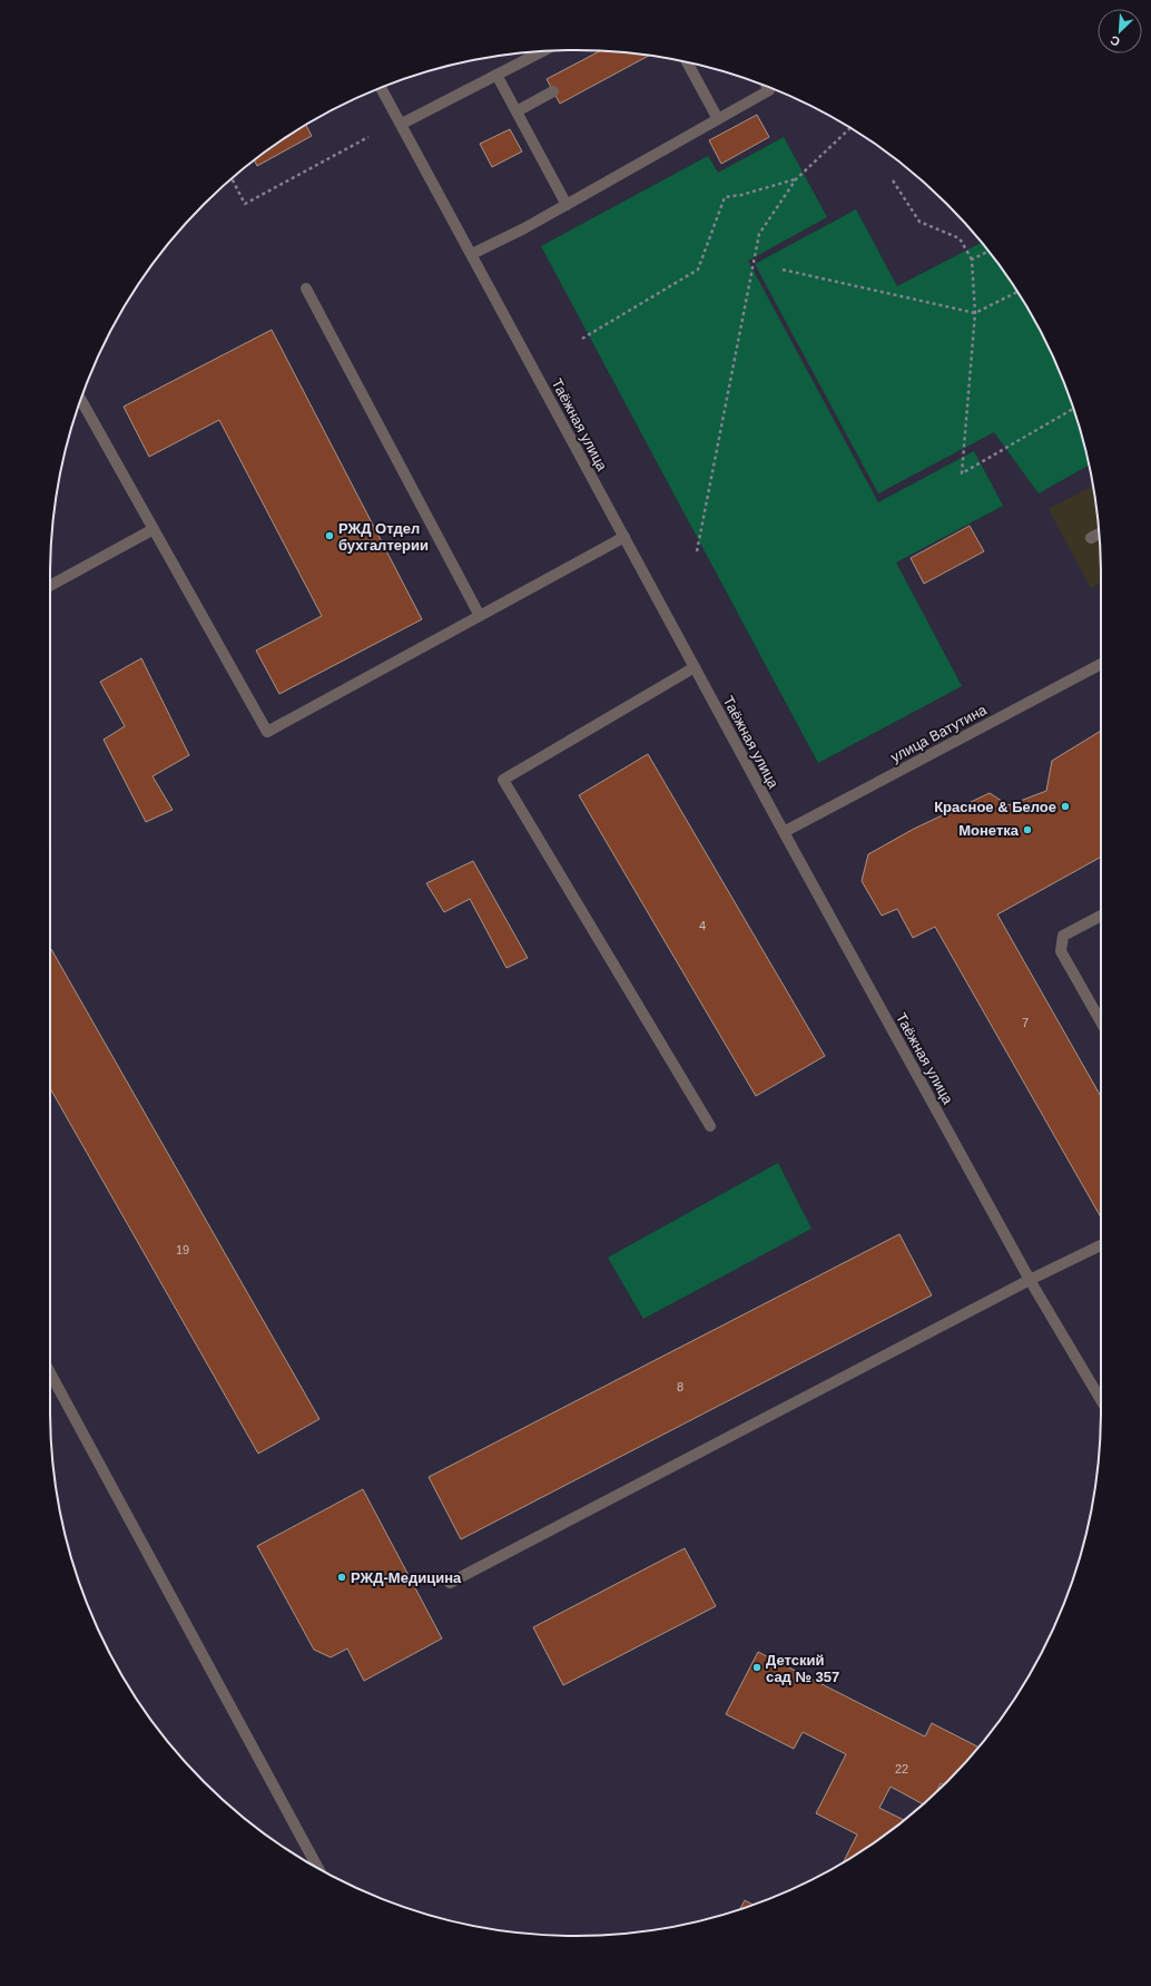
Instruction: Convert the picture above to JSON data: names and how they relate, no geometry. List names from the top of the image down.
{
  "streets": {
    "street": ["Таёжная улица", "улица Ватутина"]
  },
  "crossings": [
    ["Таёжная улица", "улица Ватутина"]
  ],
  "places": [
    "РЖД Отдел бухгалтерии",
    "Красное & Белое",
    "Монетка",
    "РЖД-Медицина",
    "Детский сад № 357"
  ],
  "house_numbers": [
    "4",
    "7",
    "19",
    "8",
    "22"
  ],
  "north": "bottom left"
}
